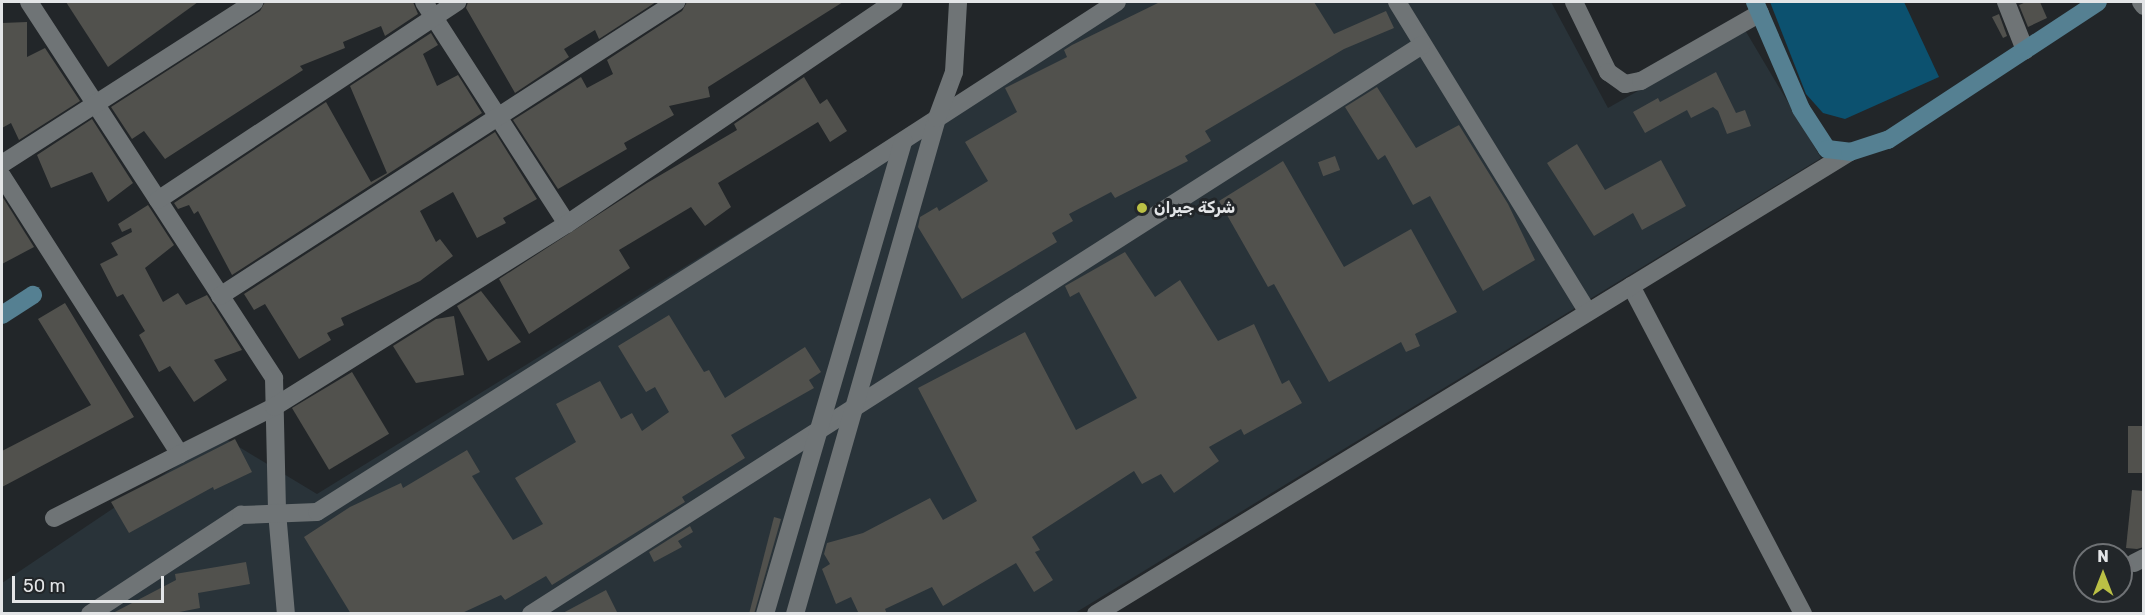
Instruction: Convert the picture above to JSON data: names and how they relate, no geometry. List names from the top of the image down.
{
  "places": ["شركة جيران"],
  "scale_bar": "50 m",
  "north": "top"
}
